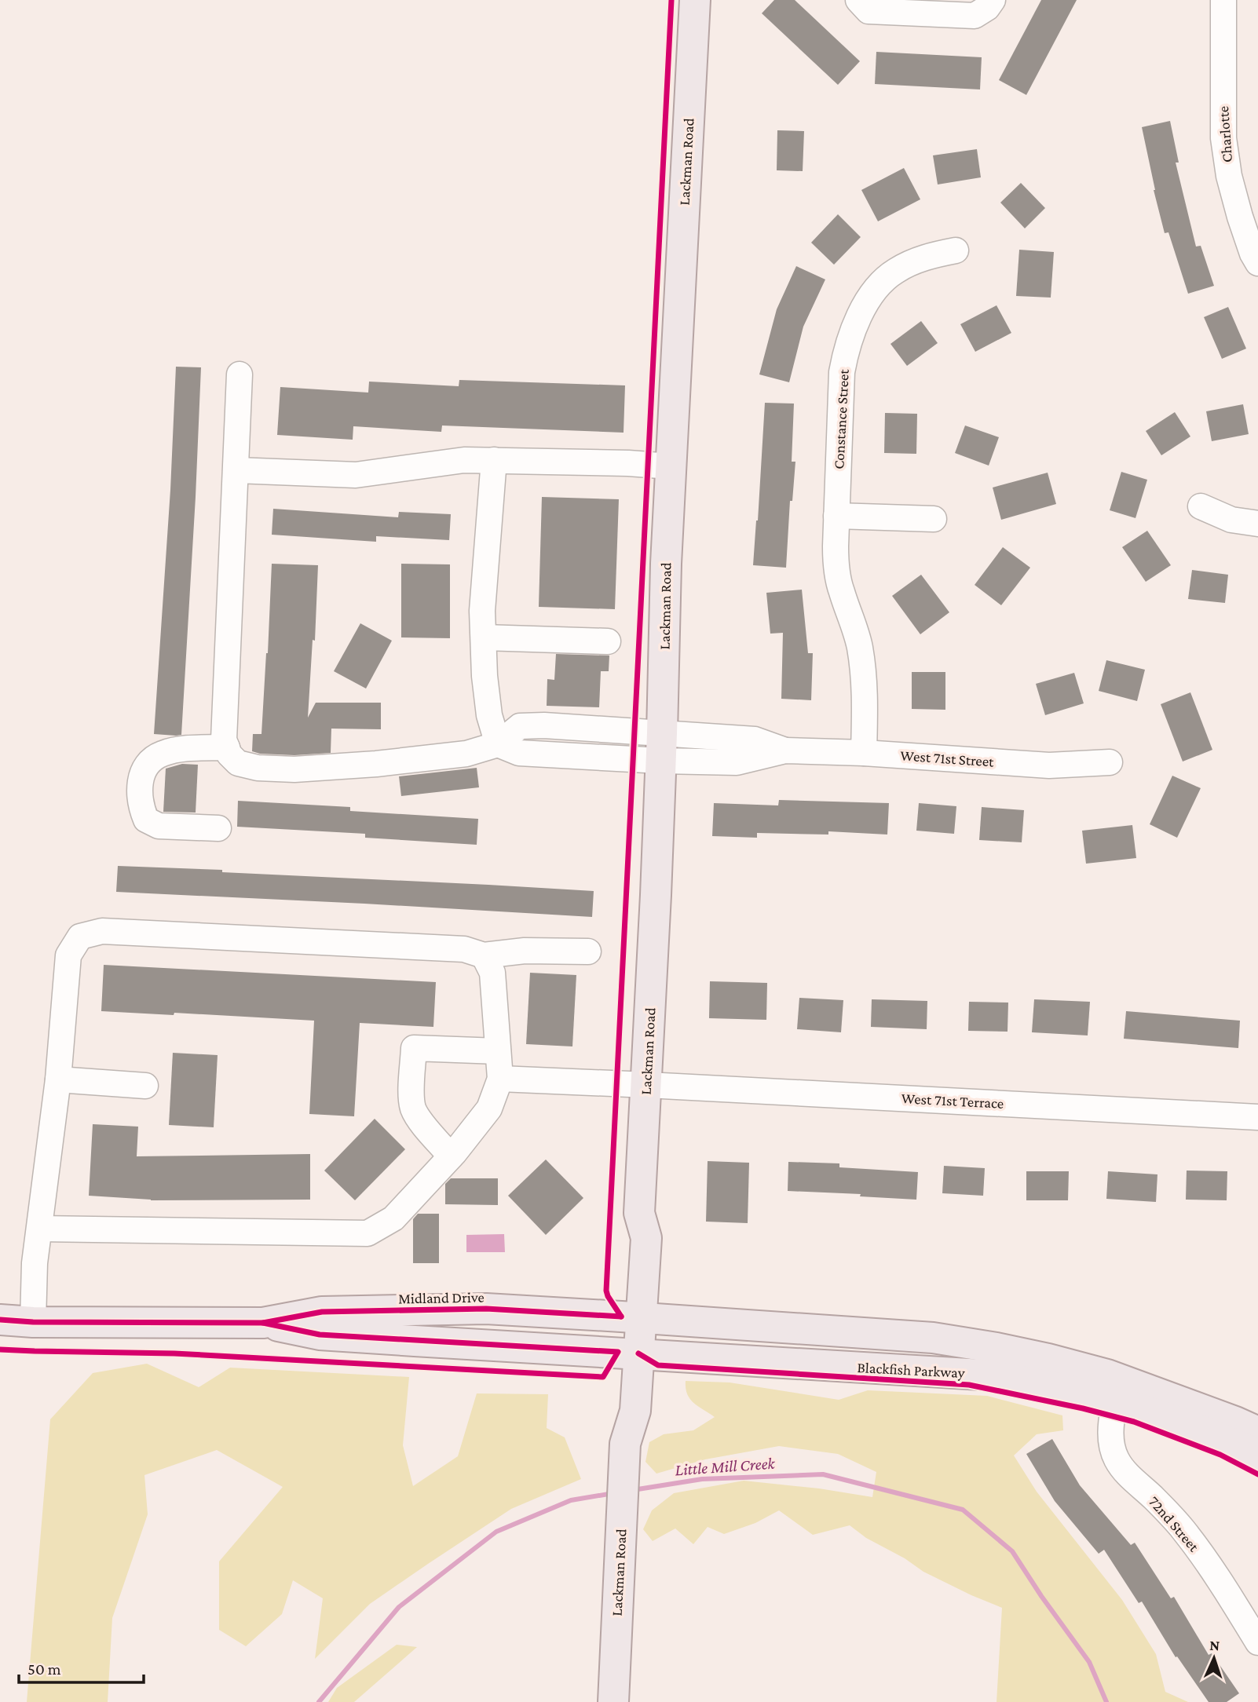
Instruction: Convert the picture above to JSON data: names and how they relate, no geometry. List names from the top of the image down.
{
  "streets": {
    "main road": ["Lackman Road", "Midland Drive", "Blackfish Parkway"],
    "street": [
      "Charlotte",
      "Constance Street",
      "West 71st Street",
      "West 71st Terrace",
      "72nd Street"
    ]
  },
  "crossings": [
    ["Lackman Road", "West 71st Street"],
    ["Lackman Road", "West 71st Terrace"],
    ["Lackman Road", "Midland Drive"],
    ["Lackman Road", "Blackfish Parkway"],
    ["Constance Street", "West 71st Street"],
    ["Midland Drive", "Blackfish Parkway"],
    ["Blackfish Parkway", "72nd Street"]
  ],
  "water": ["Little Mill Creek"],
  "scale_bar": "50 m",
  "north": "top"
}
